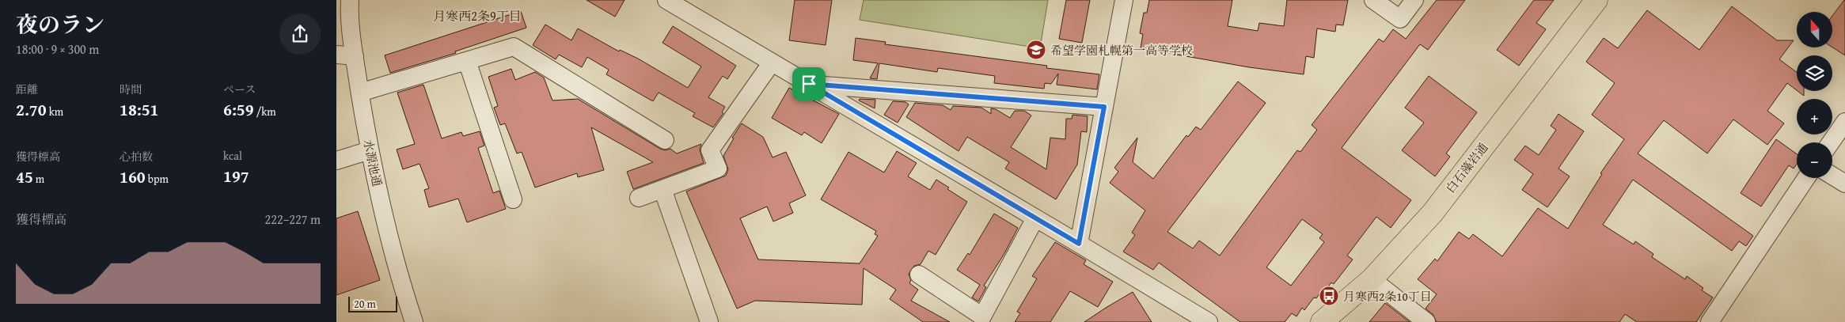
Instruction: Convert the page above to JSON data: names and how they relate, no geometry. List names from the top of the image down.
{
  "streets": {
    "main road": ["白石藻岩通"],
    "street": ["水源池通"]
  },
  "districts": ["月寒西2条9丁目"],
  "places": {
    "school or university": ["希望学園札幌第一高等学校"],
    "bus stop": ["月寒西2条10丁目"]
  },
  "scale_bar": "20 m",
  "north": "top",
  "page": {
    "heading": ["夜のラン", "18:00 · 9 × 300 m"],
    "map_buttons": ["+", "−"],
    "stats": [
      ["距離", "2.70 km"],
      ["時間", "18:51"],
      ["ペース", "6:59 /km"],
      ["獲得標高", "45 m"],
      ["心拍数", "160 bpm"],
      ["kcal", "197"]
    ],
    "chart": ["獲得標高", "222–227 m"],
    "scale": "20 m"
  }
}
